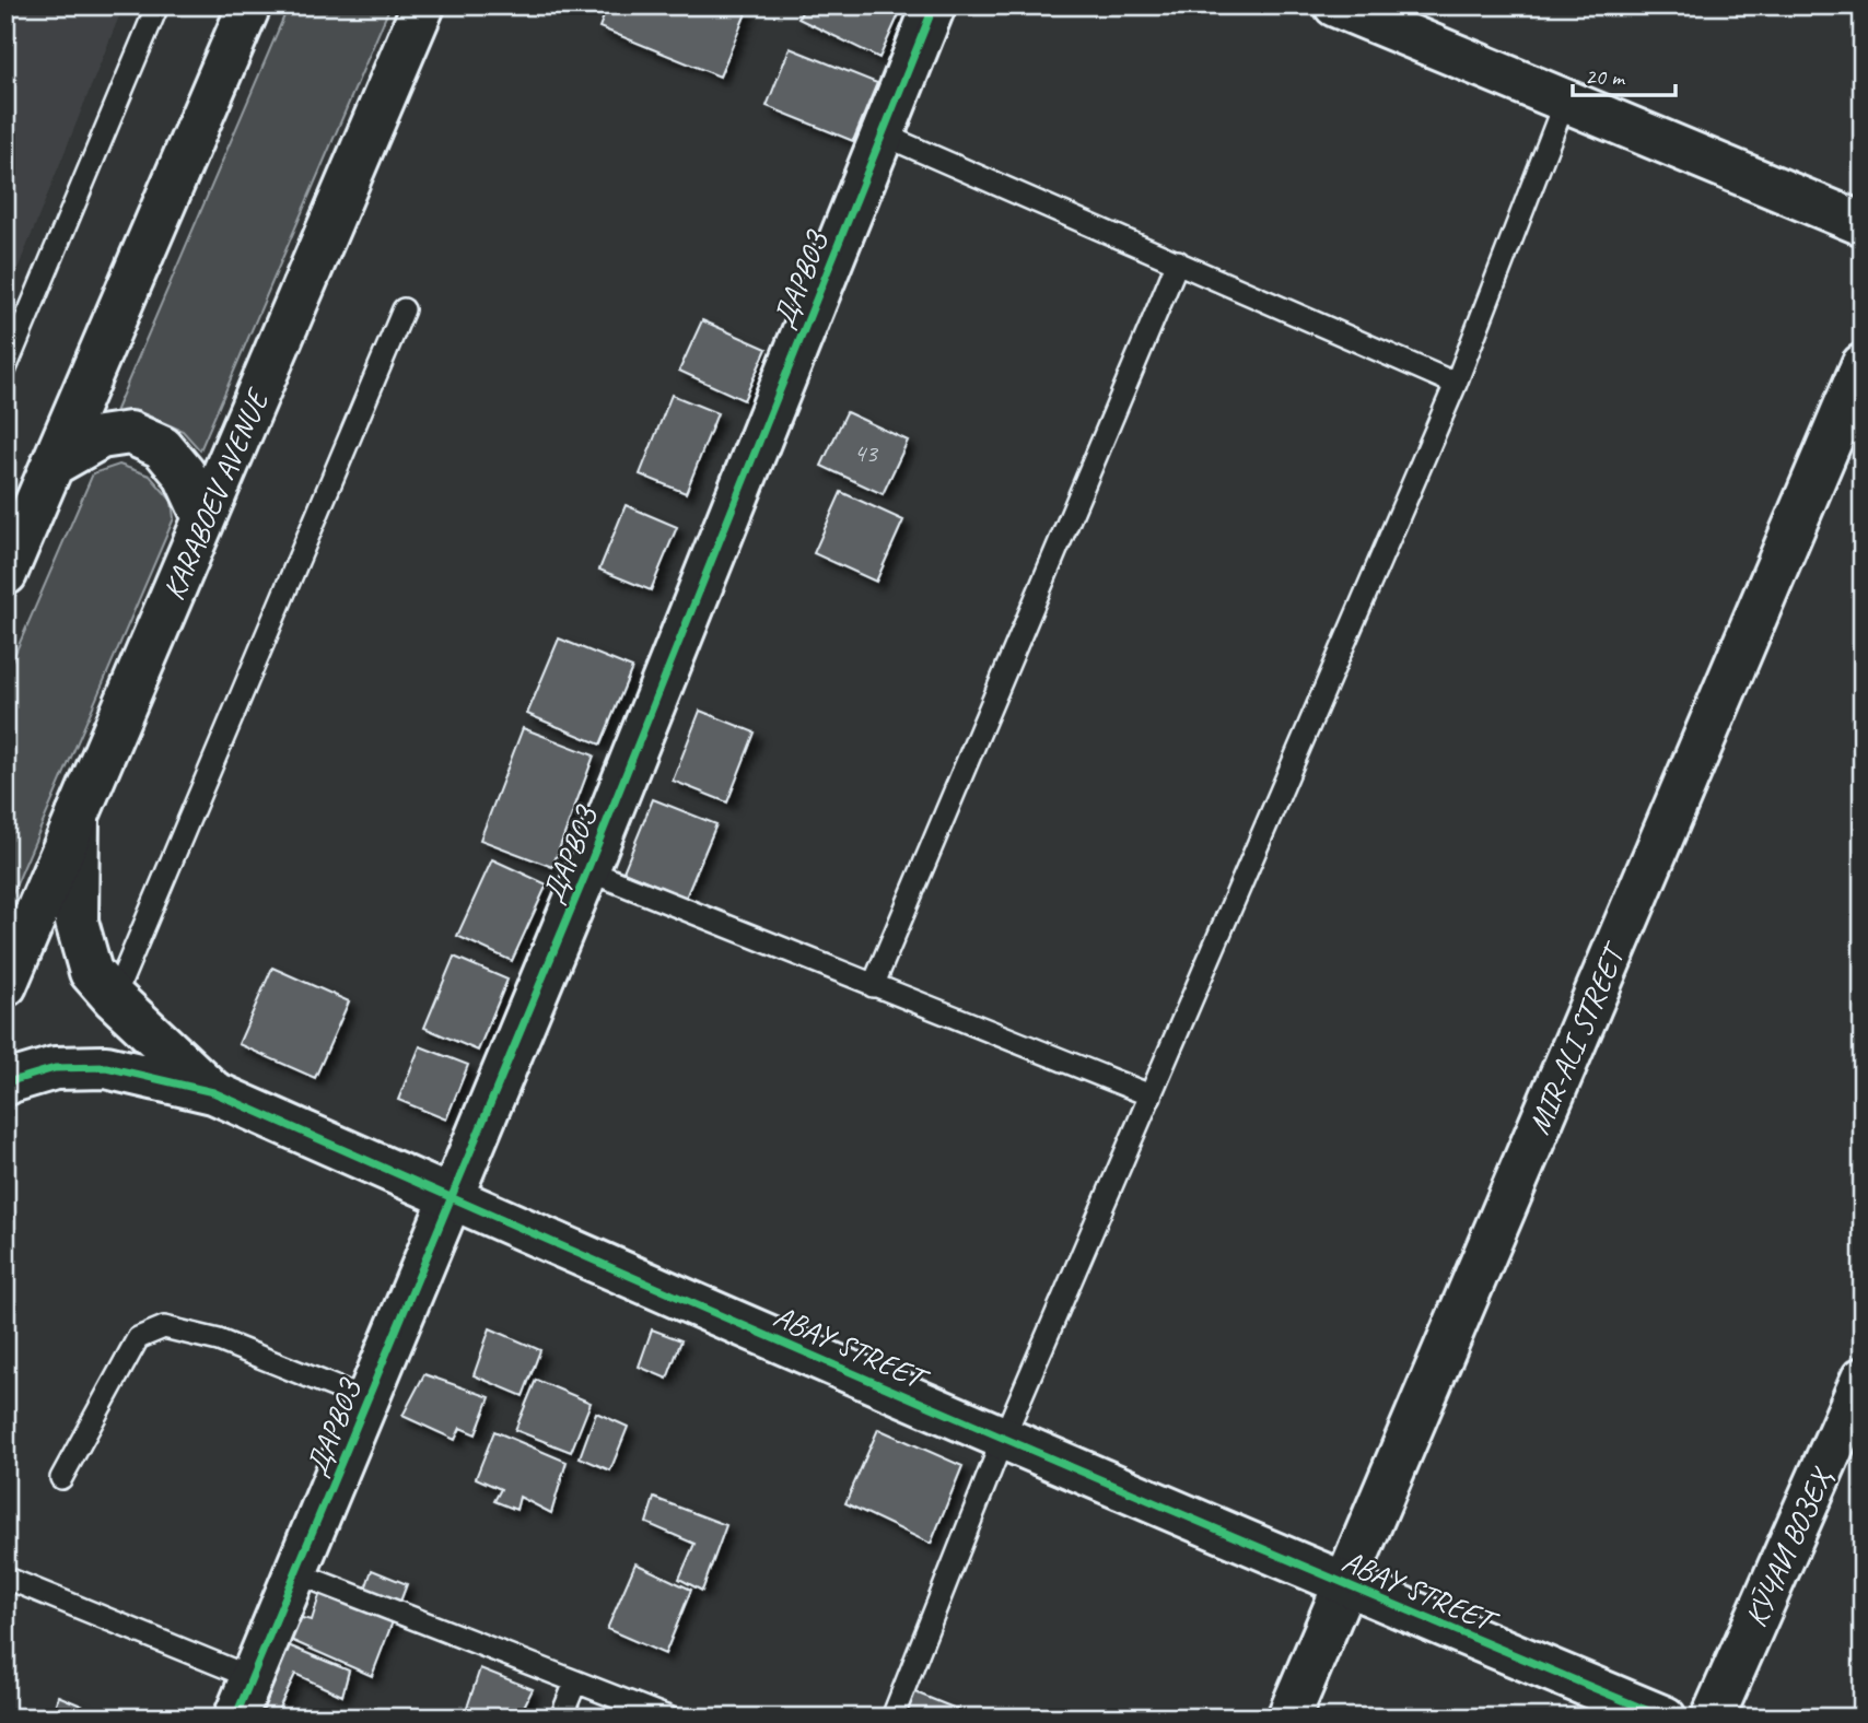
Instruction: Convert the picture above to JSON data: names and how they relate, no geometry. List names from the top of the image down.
{
  "streets": {
    "main road": [
      "ДАРВОЗ",
      "KARABOEV AVENUE",
      "MIR-ALI STREET",
      "ABAY STREET",
      "КӮЧАИ ВОЗЕҲ"
    ]
  },
  "crossings": [
    ["ДАРВОЗ", "ABAY STREET"],
    ["KARABOEV AVENUE", "ABAY STREET"],
    ["MIR-ALI STREET", "ABAY STREET"]
  ],
  "house_numbers": ["43"],
  "scale_bar": "20 m"
}
